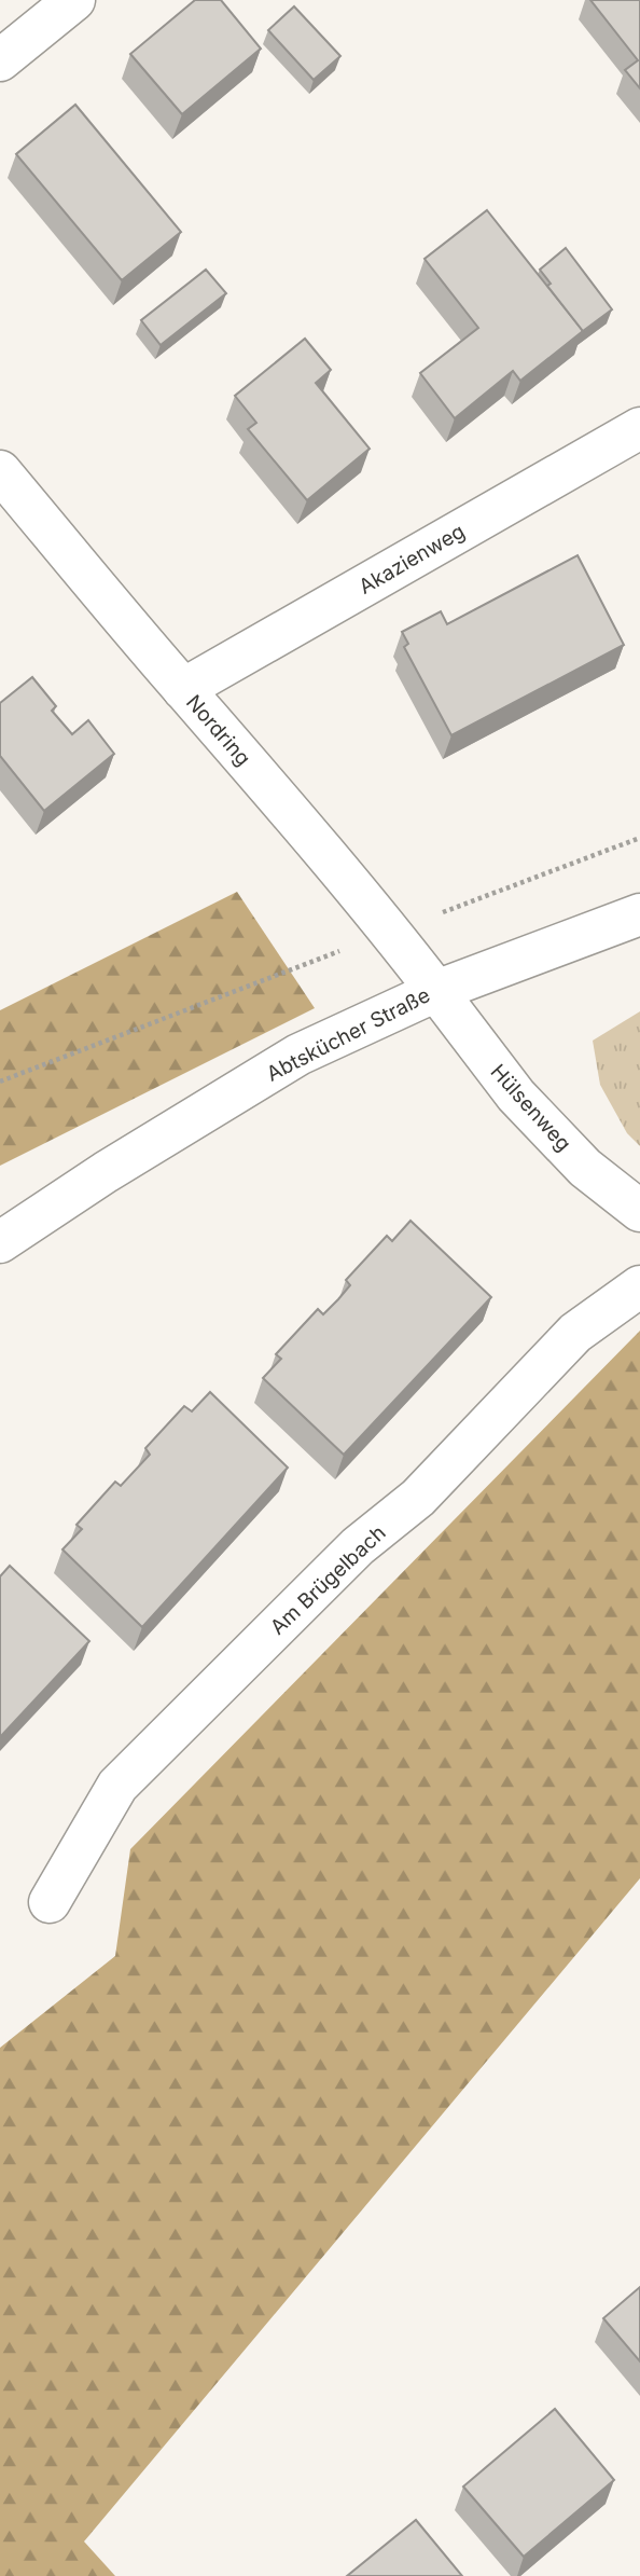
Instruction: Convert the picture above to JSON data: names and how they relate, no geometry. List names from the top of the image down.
{
  "streets": {
    "street": [
      "Akazienweg",
      "Nordring",
      "Abtskücher Straße",
      "Hülsenweg",
      "Am Brügelbach"
    ]
  },
  "crossings": [
    ["Akazienweg", "Nordring"],
    ["Nordring", "Abtskücher Straße"],
    ["Nordring", "Hülsenweg"],
    ["Abtskücher Straße", "Hülsenweg"]
  ]
}
